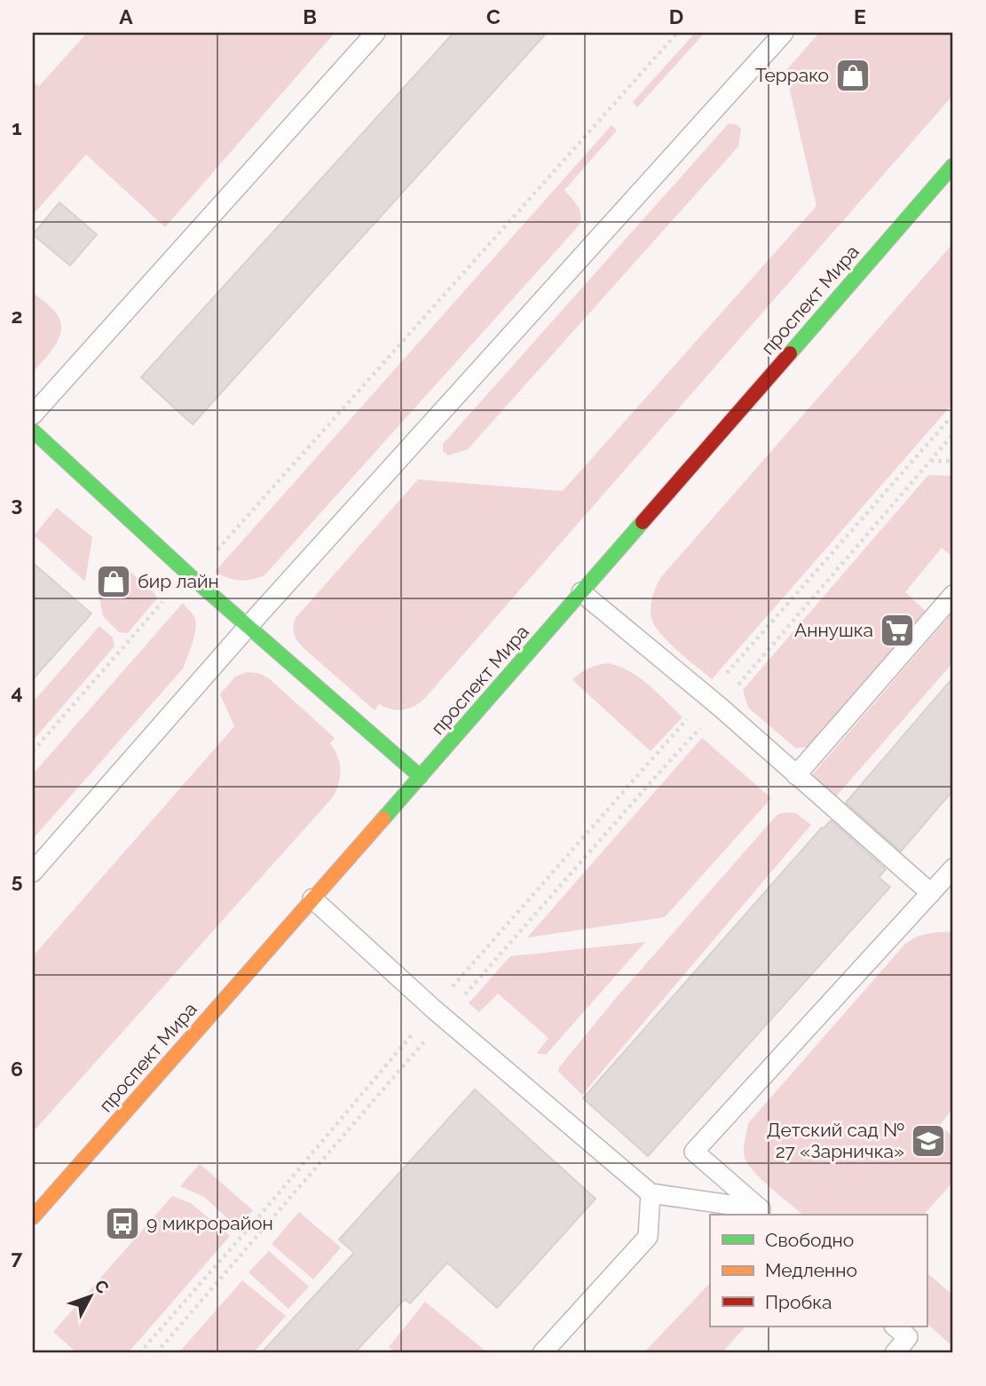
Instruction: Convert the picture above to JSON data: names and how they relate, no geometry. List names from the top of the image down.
{
  "streets": {
    "main road": ["проспект Мира"]
  },
  "places": {
    "shop": ["Террако", "бир лайн"],
    "supermarket": ["Аннушка"],
    "school or university": ["Детский сад № 27 «Зарничка»"],
    "bus stop": ["9 микрорайон"]
  },
  "legend": ["Свободно", "Медленно", "Пробка"],
  "north": "top right",
  "grid": {
    "columns": [
      "A",
      "B",
      "C",
      "D",
      "E"
    ],
    "rows": [
      "1",
      "2",
      "3",
      "4",
      "5",
      "6",
      "7"
    ]
  }
}
